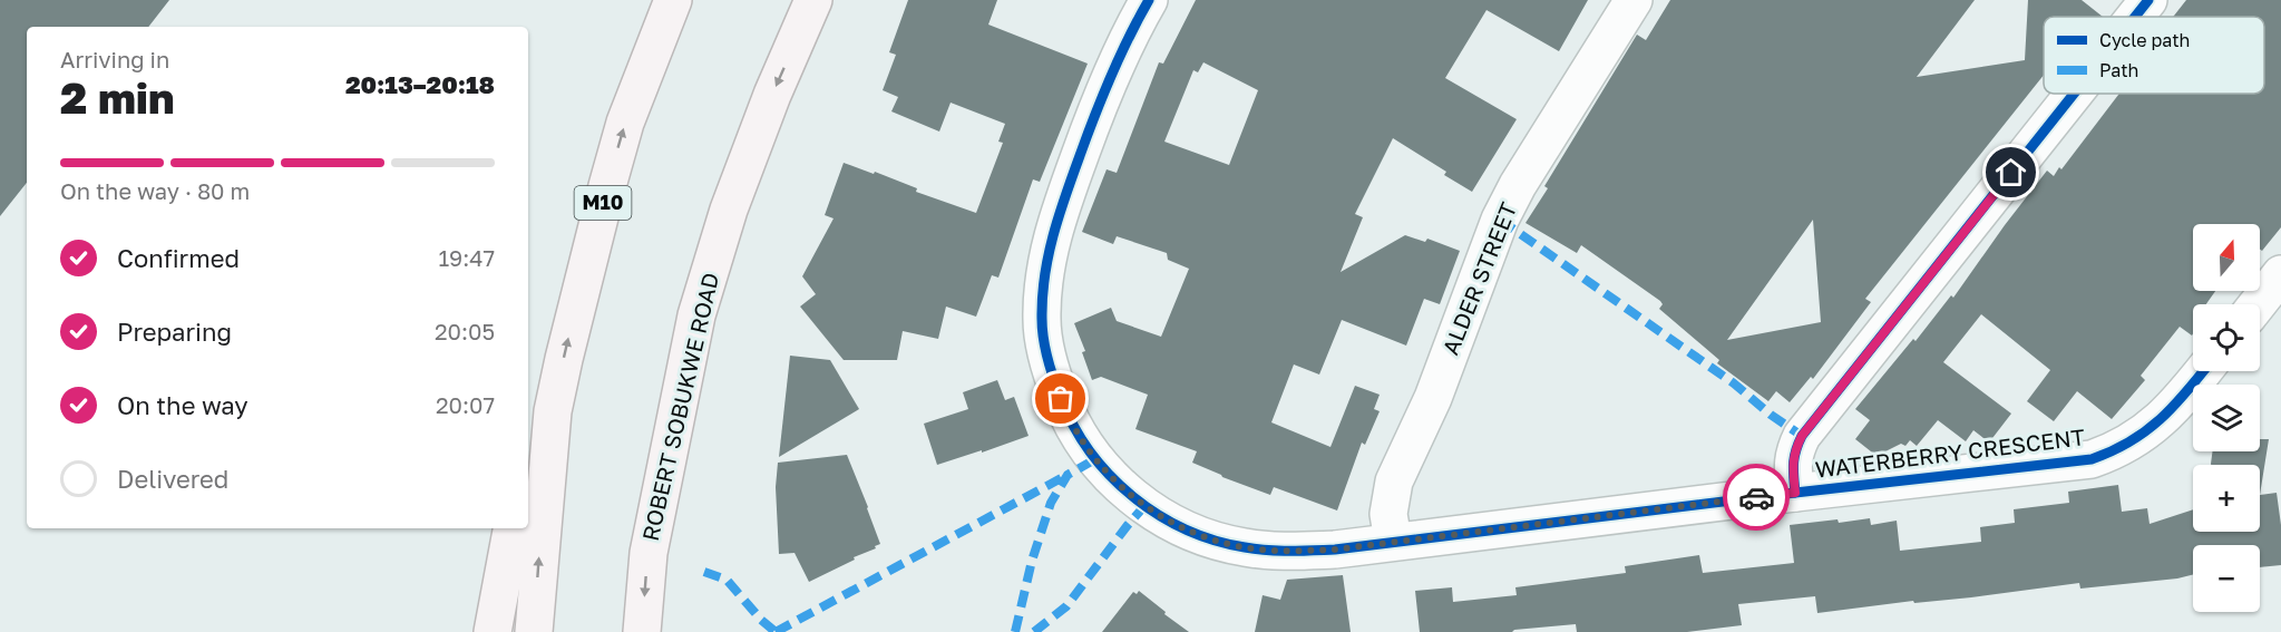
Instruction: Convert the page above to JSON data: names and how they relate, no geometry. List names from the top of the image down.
{
  "streets": {
    "main road": ["M10", "ROBERT SOBUKWE ROAD"],
    "street": ["ALDER STREET", "WATERBERRY CRESCENT"]
  },
  "crossings": [
    ["ALDER STREET", "WATERBERRY CRESCENT"]
  ],
  "legend": ["Cycle path", "Path"],
  "north": "top",
  "page": {
    "heading": ["2 min", "Arriving in", "20:13–20:18"],
    "bar": "On the way · 80 m",
    "list": [
      ["Confirmed", "19:47"],
      ["Preparing", "20:05"],
      ["On the way", "20:07"],
      "Delivered"
    ],
    "map_buttons": ["+", "−"]
  }
}
